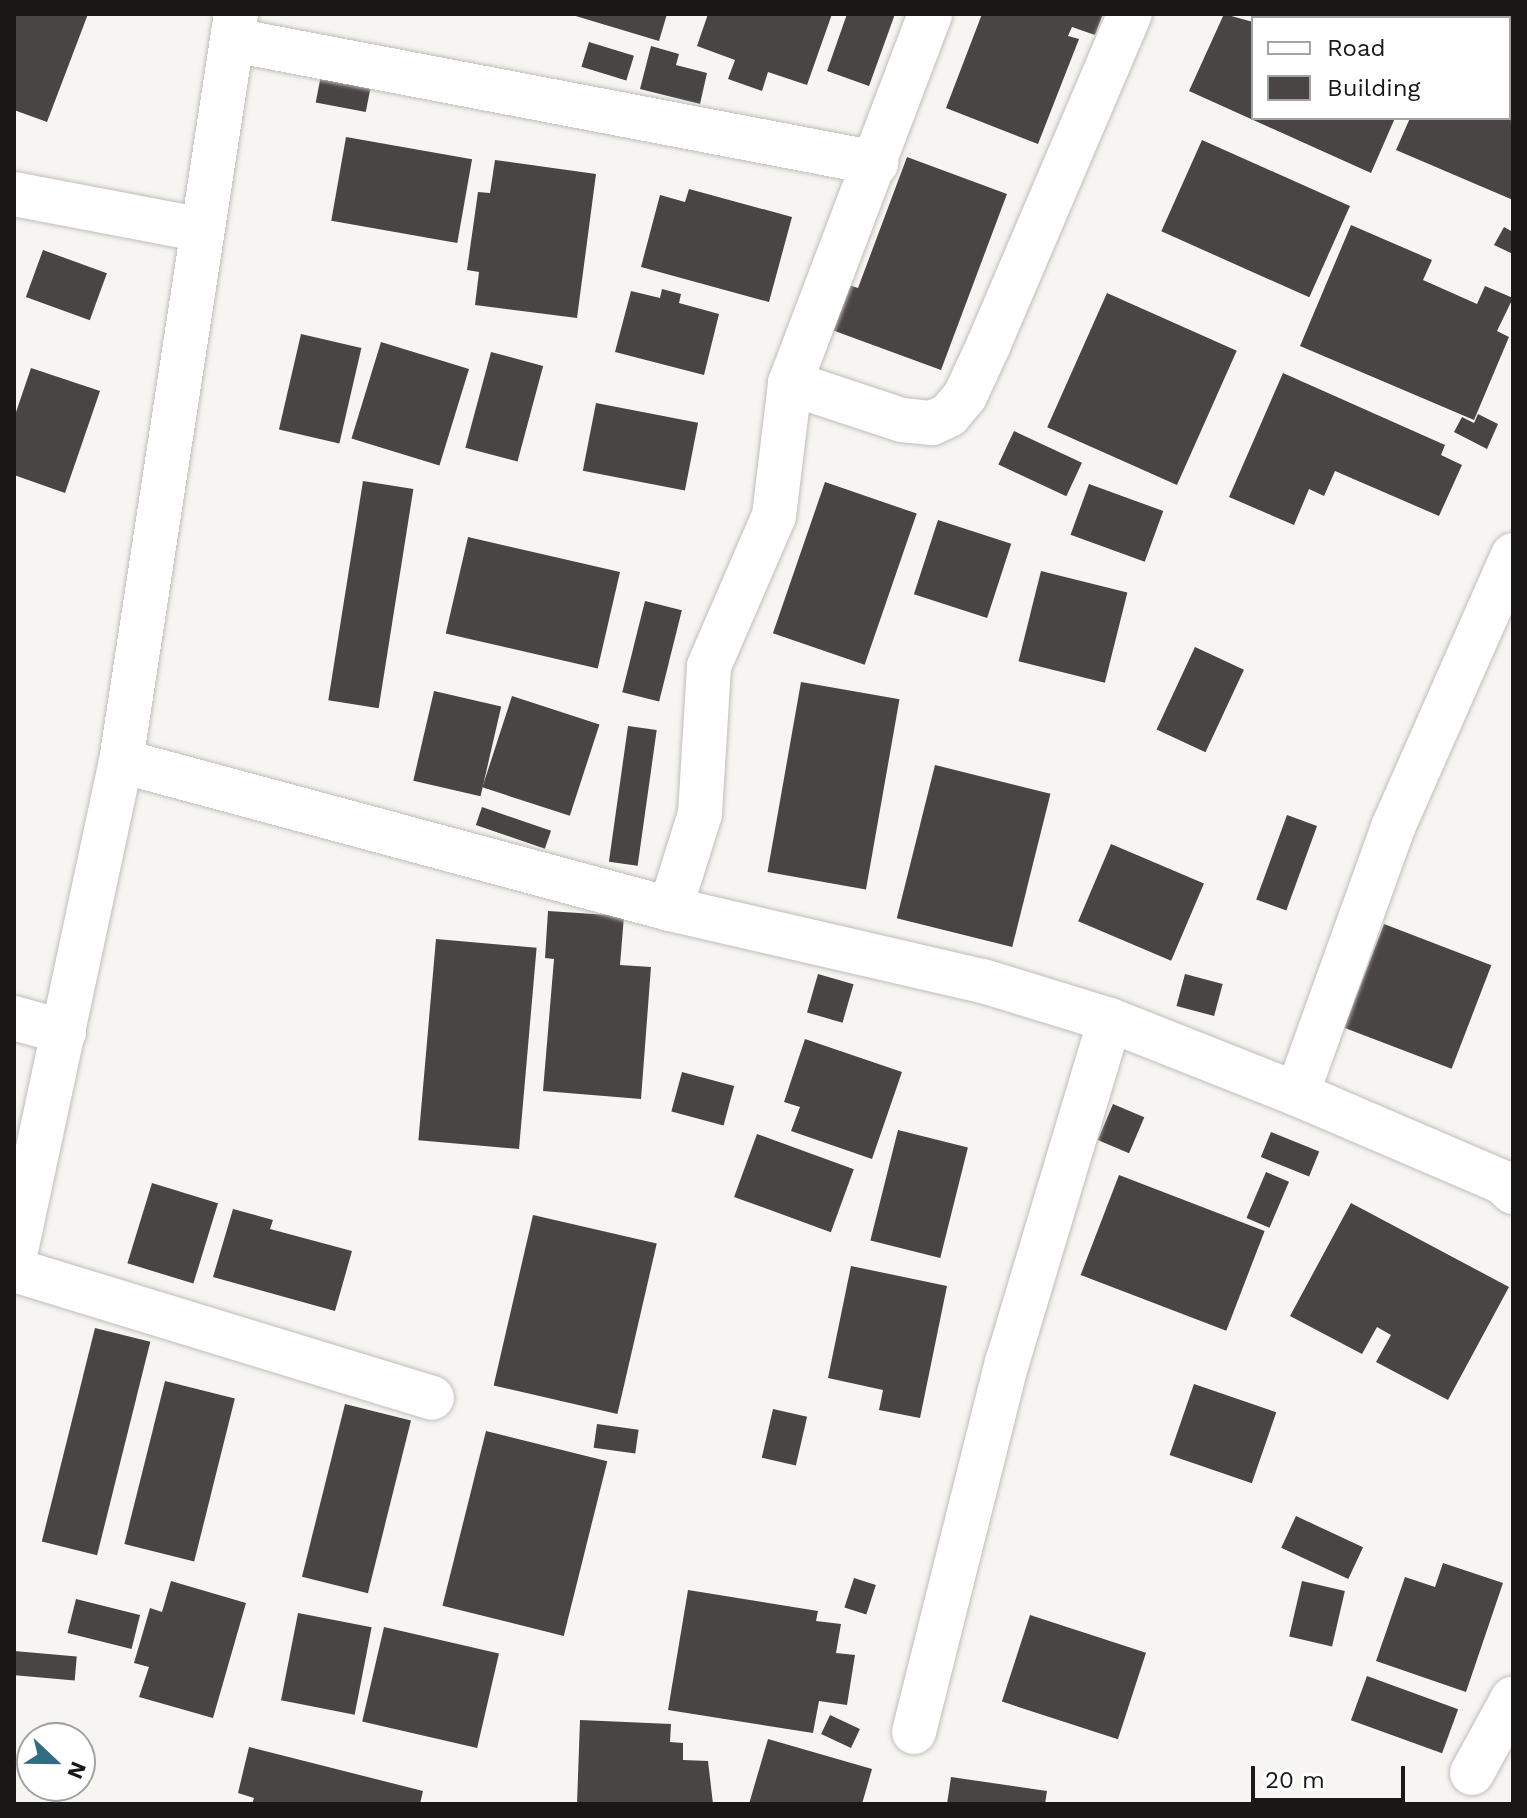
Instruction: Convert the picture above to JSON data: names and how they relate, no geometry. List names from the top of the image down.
{
  "legend": ["Road", "Building"],
  "scale_bar": "20 m",
  "north": "right"
}
